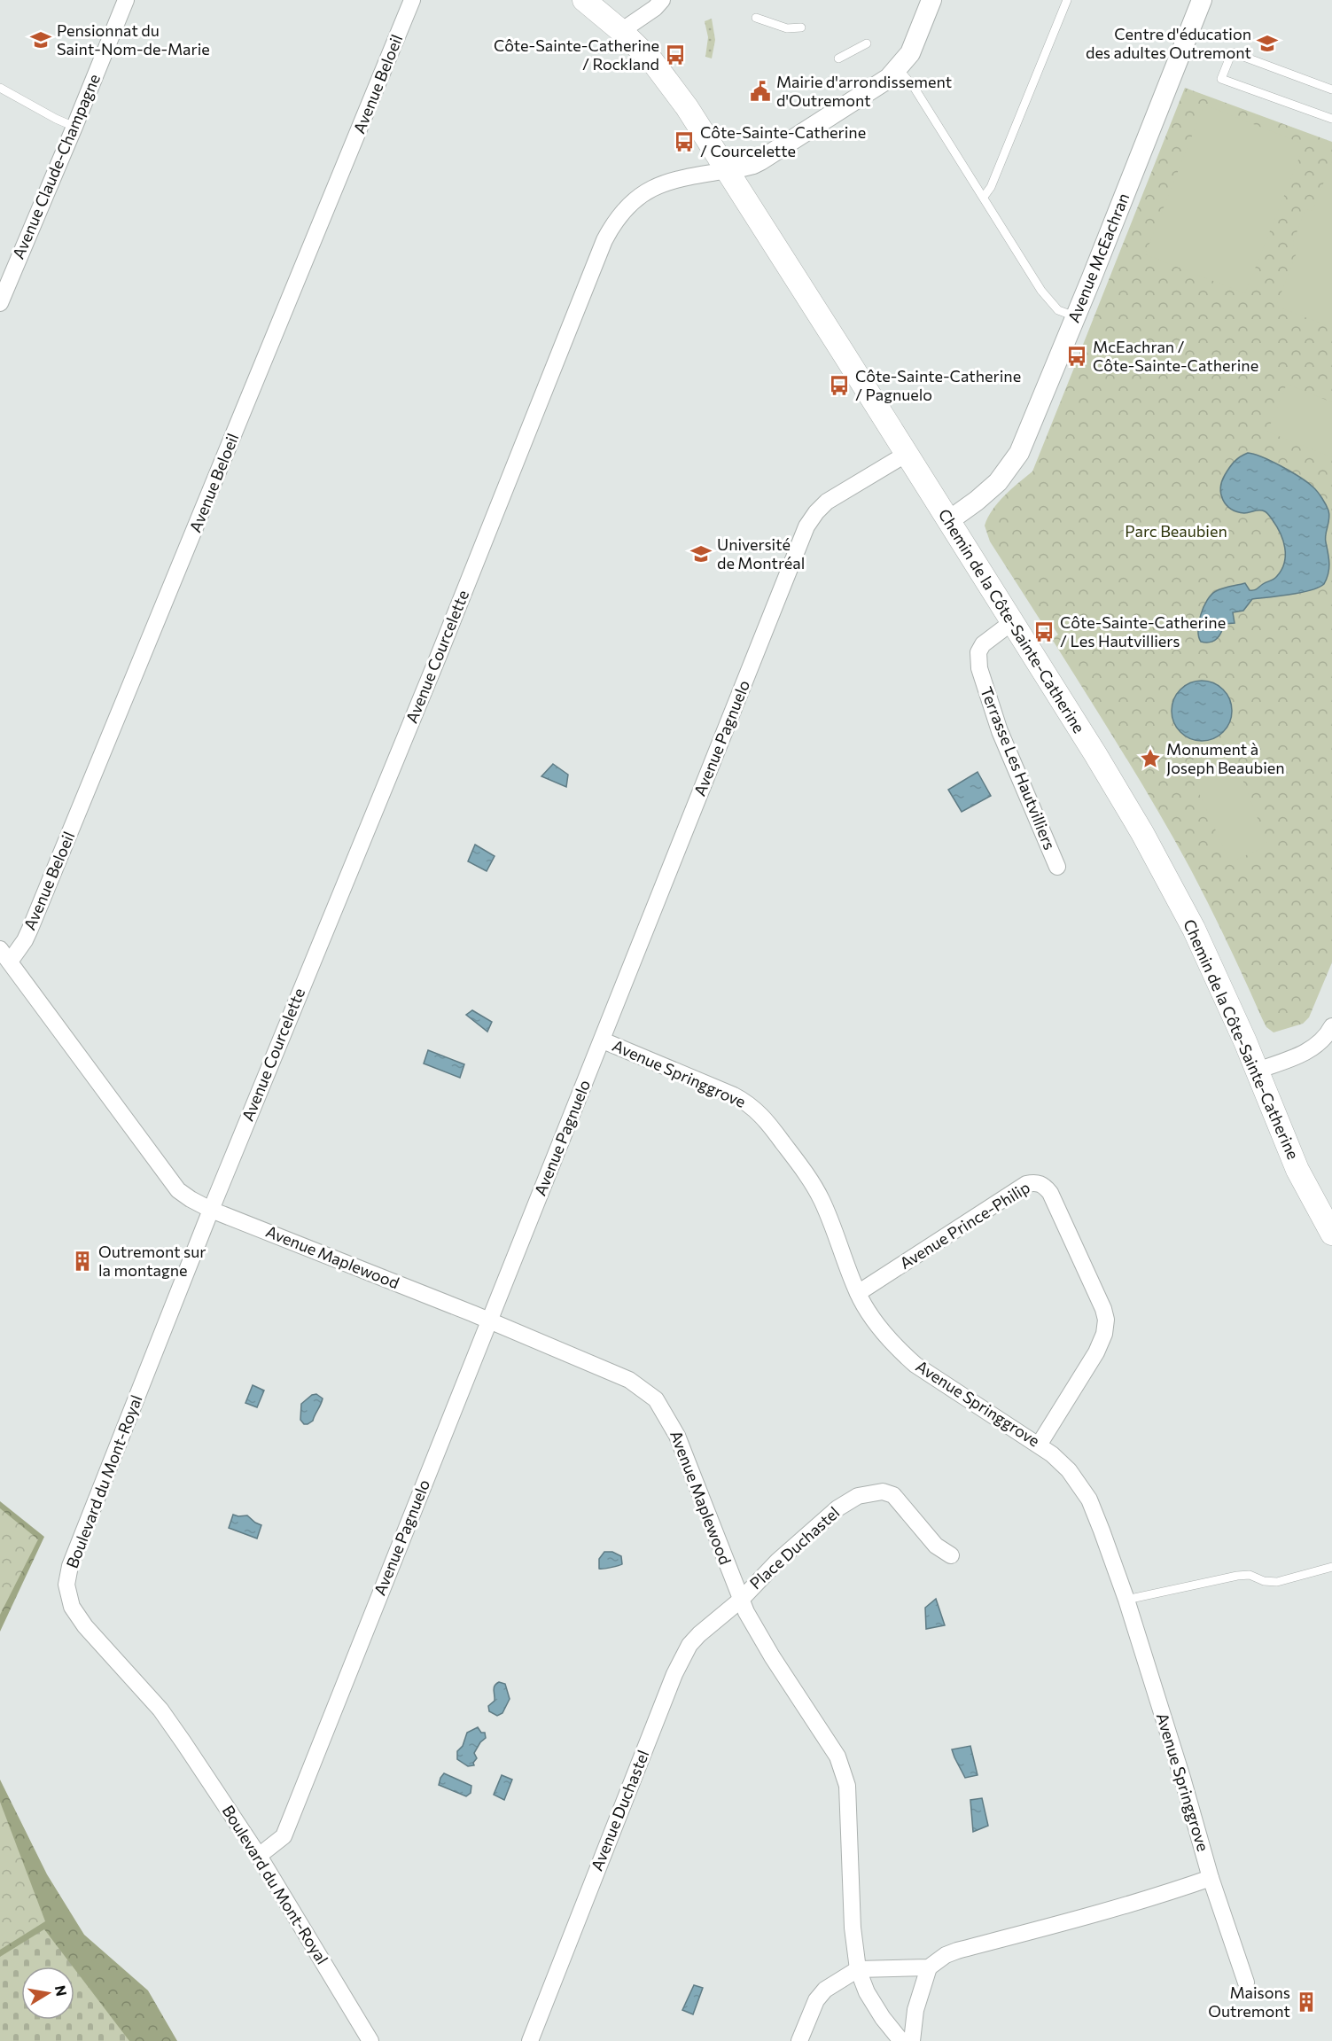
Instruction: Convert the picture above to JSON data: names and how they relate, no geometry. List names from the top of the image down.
{
  "streets": {
    "main road": ["Chemin de la Côte-Sainte-Catherine"],
    "street": [
      "Avenue Beloeil",
      "Avenue Claude-Champagne",
      "Avenue McEachran",
      "Avenue Courcelette",
      "Avenue Pagnuelo",
      "Terrasse Les Hautvilliers",
      "Avenue Springgrove",
      "Avenue Prince-Philip",
      "Avenue Maplewood",
      "Boulevard du Mont-Royal",
      "Place Duchastel",
      "Avenue Duchastel"
    ]
  },
  "crossings": [
    ["Avenue McEachran", "Chemin de la Côte-Sainte-Catherine"],
    ["Chemin de la Côte-Sainte-Catherine", "Avenue Courcelette"],
    ["Chemin de la Côte-Sainte-Catherine", "Avenue Pagnuelo"],
    ["Chemin de la Côte-Sainte-Catherine", "Terrasse Les Hautvilliers"],
    ["Avenue Courcelette", "Avenue Maplewood"],
    ["Avenue Courcelette", "Boulevard du Mont-Royal"],
    ["Avenue Pagnuelo", "Avenue Springgrove"],
    ["Avenue Pagnuelo", "Avenue Maplewood"],
    ["Avenue Pagnuelo", "Boulevard du Mont-Royal"],
    ["Avenue Springgrove", "Avenue Prince-Philip"],
    ["Avenue Maplewood", "Boulevard du Mont-Royal"],
    ["Avenue Maplewood", "Place Duchastel"],
    ["Avenue Maplewood", "Avenue Duchastel"],
    ["Place Duchastel", "Avenue Duchastel"]
  ],
  "parks": ["Parc Beaubien"],
  "places": {
    "school or university": ["Pensionnat du Saint-Nom-de-Marie", "Centre d'éducation des adultes Outremont", "Université de Montréal"],
    "bus stop": [
      "Côte-Sainte-Catherine / Rockland",
      "Côte-Sainte-Catherine / Courcelette",
      "McEachran / Côte-Sainte-Catherine",
      "Côte-Sainte-Catherine / Pagnuelo",
      "Côte-Sainte-Catherine / Les Hautvilliers"
    ],
    "public building": ["Mairie d'arrondissement d'Outremont"],
    "place": ["Monument à Joseph Beaubien"],
    "building": ["Outremont sur la montagne", "Maisons Outremont"]
  },
  "north": "right"
}
